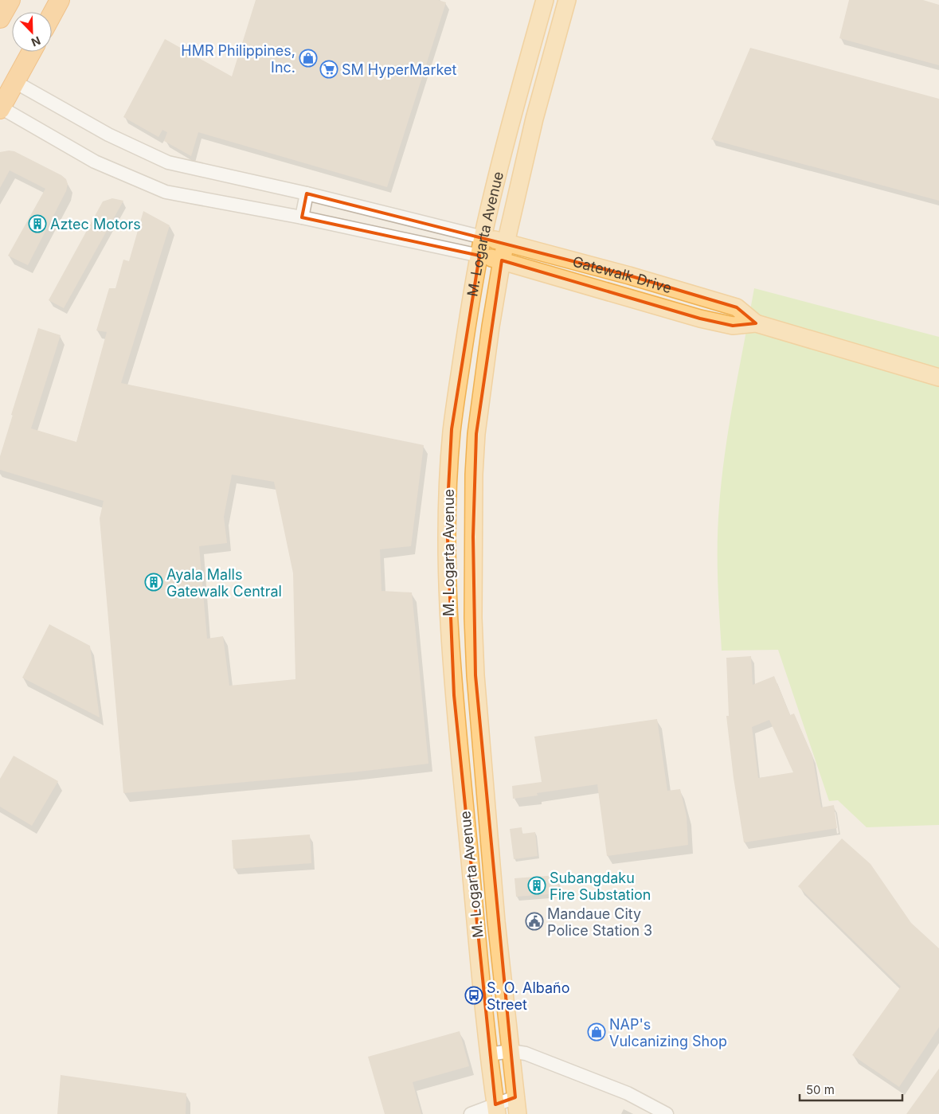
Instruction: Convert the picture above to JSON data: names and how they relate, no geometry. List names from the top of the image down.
{
  "streets": {
    "main road": ["M. Logarta Avenue", "Gatewalk Drive"]
  },
  "crossings": [
    ["M. Logarta Avenue", "Gatewalk Drive"]
  ],
  "places": {
    "shop": ["HMR Philippines, Inc.", "NAP's Vulcanizing Shop"],
    "supermarket": ["SM HyperMarket"],
    "building": ["Aztec Motors", "Ayala Malls Gatewalk Central", "Subangdaku Fire Substation"],
    "public building": ["Mandaue City Police Station 3"],
    "bus stop": ["S. O. Albaño Street"]
  },
  "scale_bar": "50 m",
  "north": "bottom right"
}
